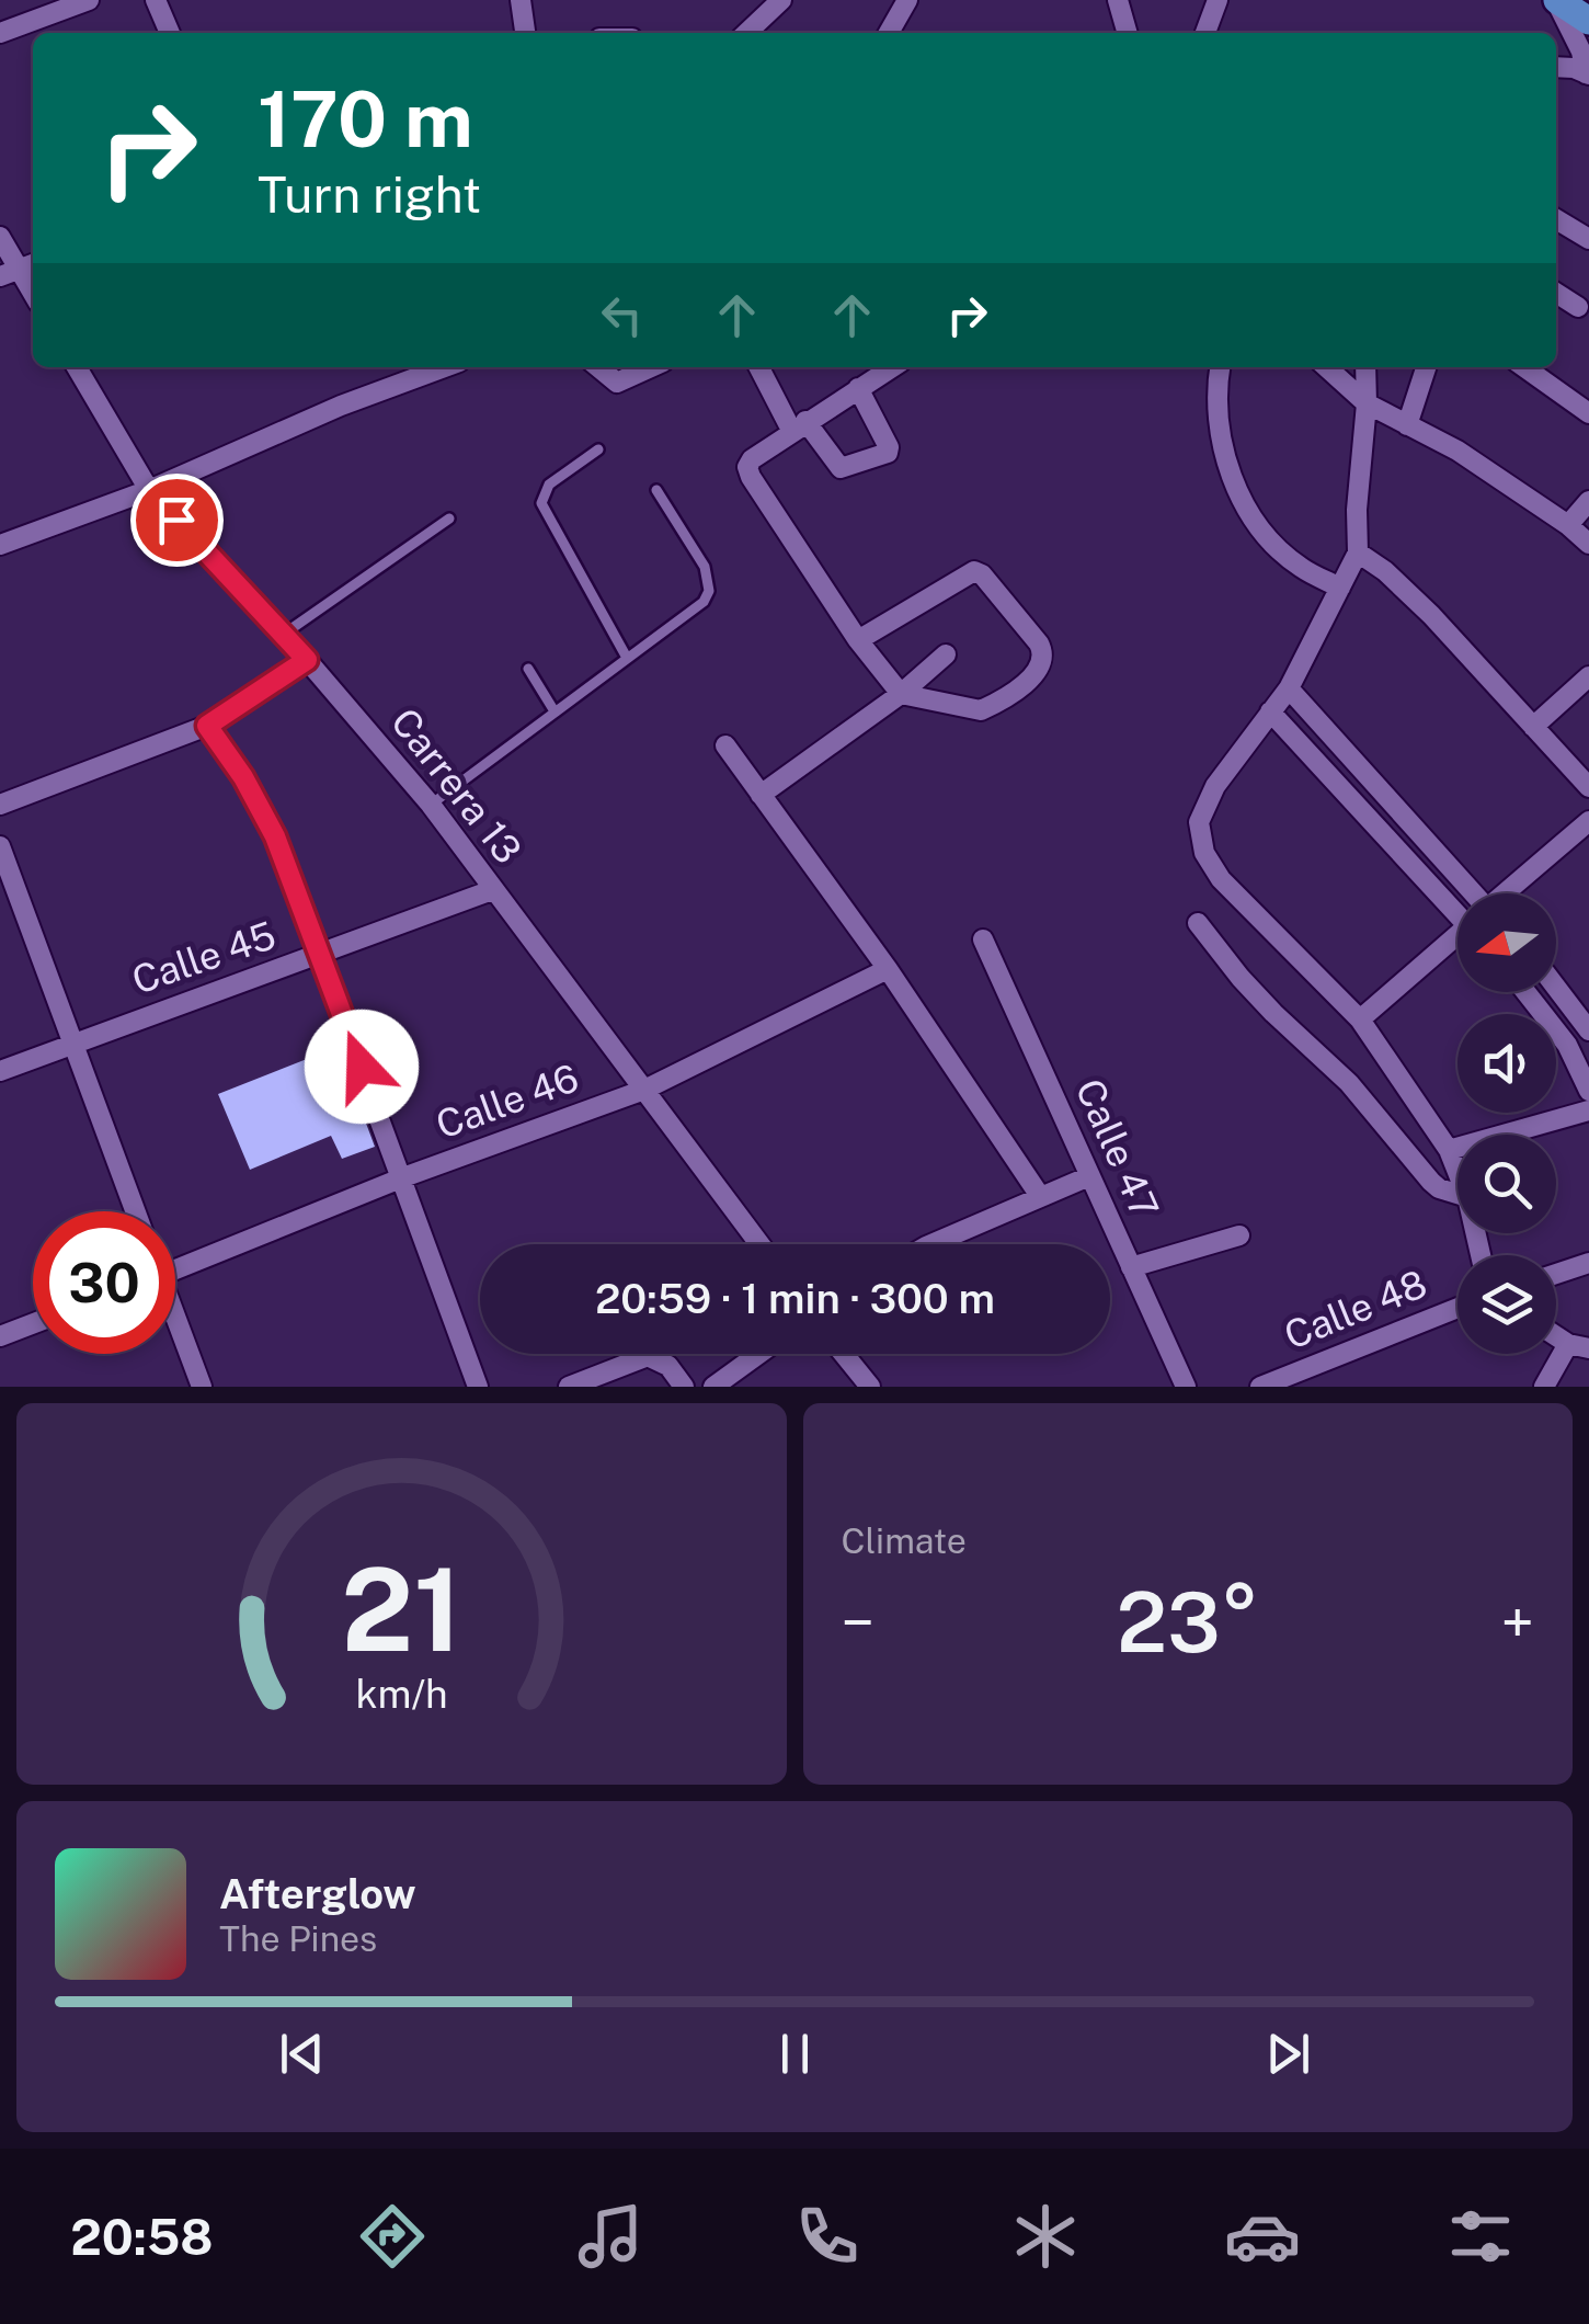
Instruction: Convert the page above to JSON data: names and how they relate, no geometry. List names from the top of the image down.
{
  "streets": {
    "street": [
      "Carrera 13",
      "Calle 45",
      "Calle 46",
      "Calle 47",
      "Calle 48"
    ]
  },
  "crossings": [
    ["Carrera 13", "Calle 45"],
    ["Carrera 13", "Calle 46"]
  ],
  "north": "left",
  "page": {
    "turn": ["170 m", "Turn right"],
    "limit": "30",
    "trip": "20:59 · 1 min · 300 m",
    "tile": "Climate",
    "heat": ["−", "23°", "+"],
    "song": ["Afterglow", "The Pines"],
    "tabs": "20:58",
    "gauge": ["21", "km/h"]
  }
}
